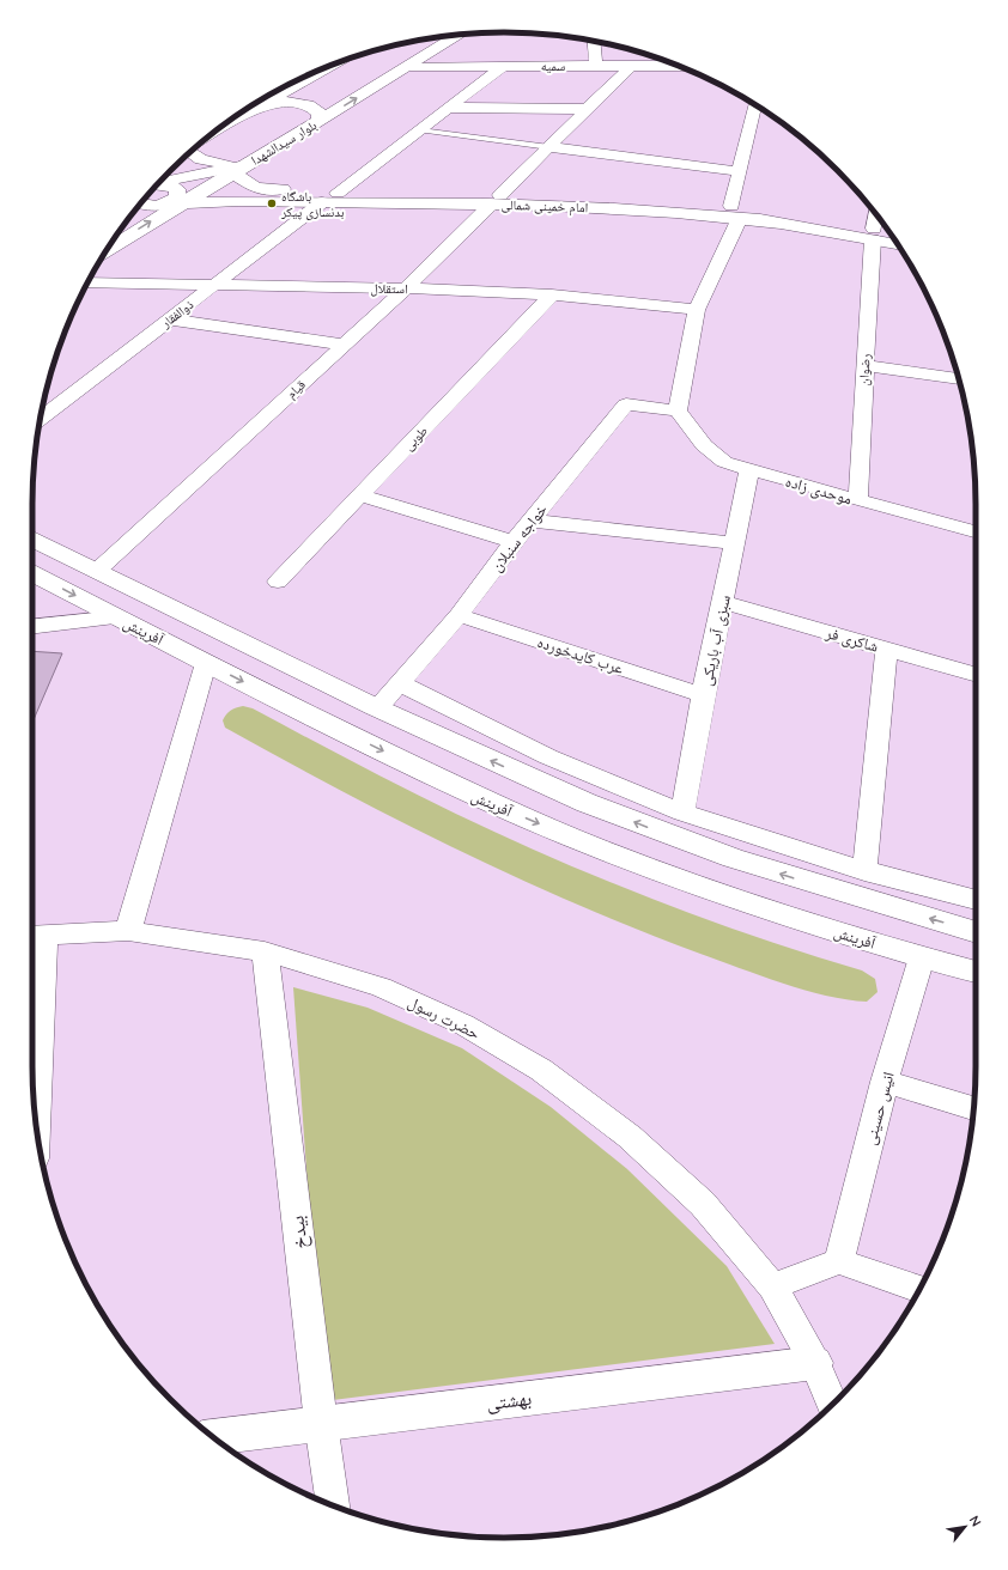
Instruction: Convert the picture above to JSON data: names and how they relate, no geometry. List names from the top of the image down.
{
  "streets": {
    "main road": [
      "بلوار سیدالشهدا",
      "امام خمینی شمالی",
      "آفرینش",
      "بهشتی"
    ],
    "street": [
      "سمیه",
      "استقلال",
      "ذوالفقار",
      "رضوان",
      "قیام",
      "طوبی",
      "موحدی زاده",
      "خواجه سنبلان",
      "شاکری فر",
      "سبزی آب باریکی",
      "عرب کایدخورده",
      "حضرت رسول",
      "انیس حسینی",
      "بیدخ"
    ]
  },
  "crossings": [
    ["سمیه", "بلوار سیدالشهدا"],
    ["سمیه", "قیام"],
    ["بلوار سیدالشهدا", "امام خمینی شمالی"],
    ["امام خمینی شمالی", "ذوالفقار"],
    ["امام خمینی شمالی", "رضوان"],
    ["امام خمینی شمالی", "قیام"],
    ["استقلال", "ذوالفقار"],
    ["استقلال", "قیام"],
    ["استقلال", "طوبی"],
    ["رضوان", "موحدی زاده"],
    ["موحدی زاده", "خواجه سنبلان"],
    ["موحدی زاده", "سبزی آب باریکی"],
    ["خواجه سنبلان", "عرب کایدخورده"],
    ["آفرینش", "انیس حسینی"],
    ["شاکری فر", "سبزی آب باریکی"],
    ["سبزی آب باریکی", "عرب کایدخورده"],
    ["حضرت رسول", "بیدخ"],
    ["حضرت رسول", "بهشتی"],
    ["بیدخ", "بهشتی"]
  ],
  "one_way": ["بلوار سیدالشهدا"],
  "places": ["باشگاه بدنسازی پیکر"],
  "north": "top right"
}
